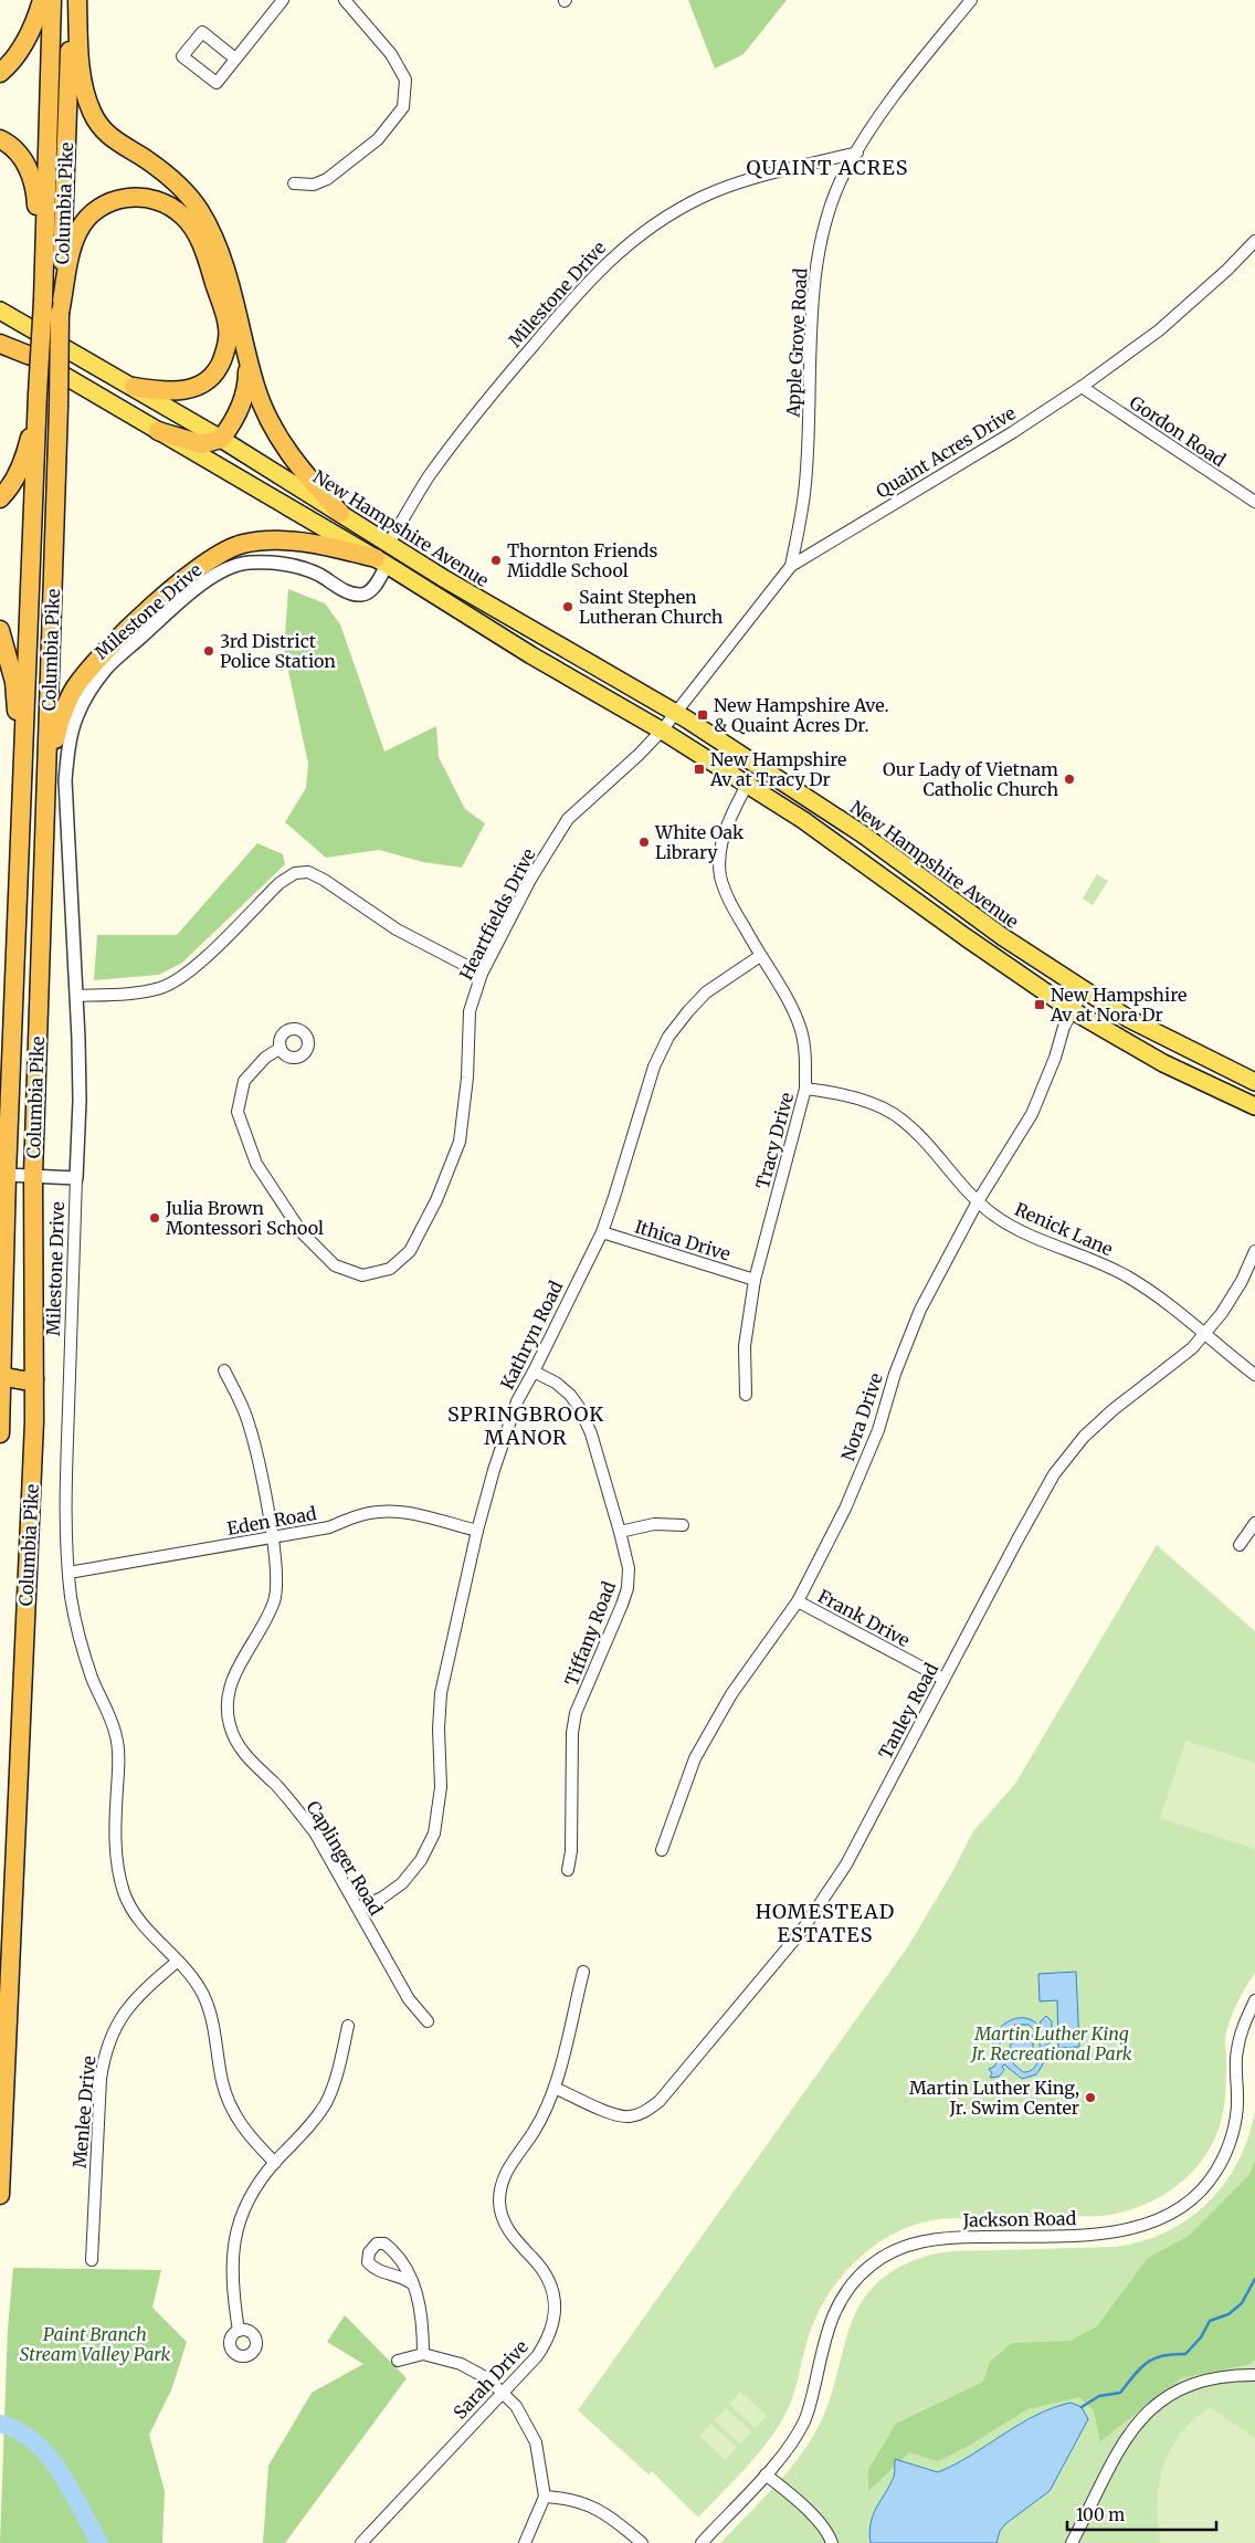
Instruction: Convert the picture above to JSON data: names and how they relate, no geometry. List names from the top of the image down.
{
  "streets": {
    "highway": ["Columbia Pike"],
    "main road": ["New Hampshire Avenue"],
    "street": [
      "Milestone Drive",
      "Apple Grove Road",
      "Gordon Road",
      "Quaint Acres Drive",
      "Heartfields Drive",
      "Tracy Drive",
      "Renick Lane",
      "Ithica Drive",
      "Kathryn Road",
      "Nora Drive",
      "Eden Road",
      "Frank Drive",
      "Tiffany Road",
      "Tanley Road",
      "Caplinger Road",
      "Menlee Drive",
      "Jackson Road",
      "Sarah Drive"
    ]
  },
  "crossings": [
    ["Milestone Drive", "Apple Grove Road"],
    ["Milestone Drive", "New Hampshire Avenue"],
    ["Milestone Drive", "Eden Road"],
    ["Milestone Drive", "Menlee Drive"],
    ["Apple Grove Road", "Quaint Acres Drive"],
    ["Gordon Road", "Quaint Acres Drive"],
    ["Quaint Acres Drive", "New Hampshire Avenue"],
    ["Quaint Acres Drive", "Heartfields Drive"],
    ["New Hampshire Avenue", "Heartfields Drive"],
    ["New Hampshire Avenue", "Nora Drive"],
    ["Tracy Drive", "Renick Lane"],
    ["Tracy Drive", "Ithica Drive"],
    ["Tracy Drive", "Kathryn Road"],
    ["Renick Lane", "Nora Drive"],
    ["Renick Lane", "Tanley Road"],
    ["Ithica Drive", "Kathryn Road"],
    ["Kathryn Road", "Eden Road"],
    ["Kathryn Road", "Tiffany Road"],
    ["Kathryn Road", "Caplinger Road"],
    ["Nora Drive", "Frank Drive"],
    ["Eden Road", "Caplinger Road"],
    ["Frank Drive", "Tanley Road"],
    ["Tanley Road", "Sarah Drive"]
  ],
  "districts": ["QUAINT ACRES", "SPRINGBROOK MANOR", "HOMESTEAD ESTATES"],
  "parks": ["Martin Luther King Jr. Recreational Park", "Paint Branch Stream Valley Park"],
  "places": {
    "other": [
      "Thornton Friends Middle School",
      "Saint Stephen Lutheran Church",
      "3rd District Police Station",
      "Our Lady of Vietnam Catholic Church",
      "White Oak Library",
      "Julia Brown Montessori School",
      "Martin Luther King, Jr. Swim Center"
    ],
    "transit": ["New Hampshire Ave. & Quaint Acres Dr.", "New Hampshire Av at Tracy Dr", "New Hampshire Av at Nora Dr"]
  },
  "scale_bar": "100 m"
}
